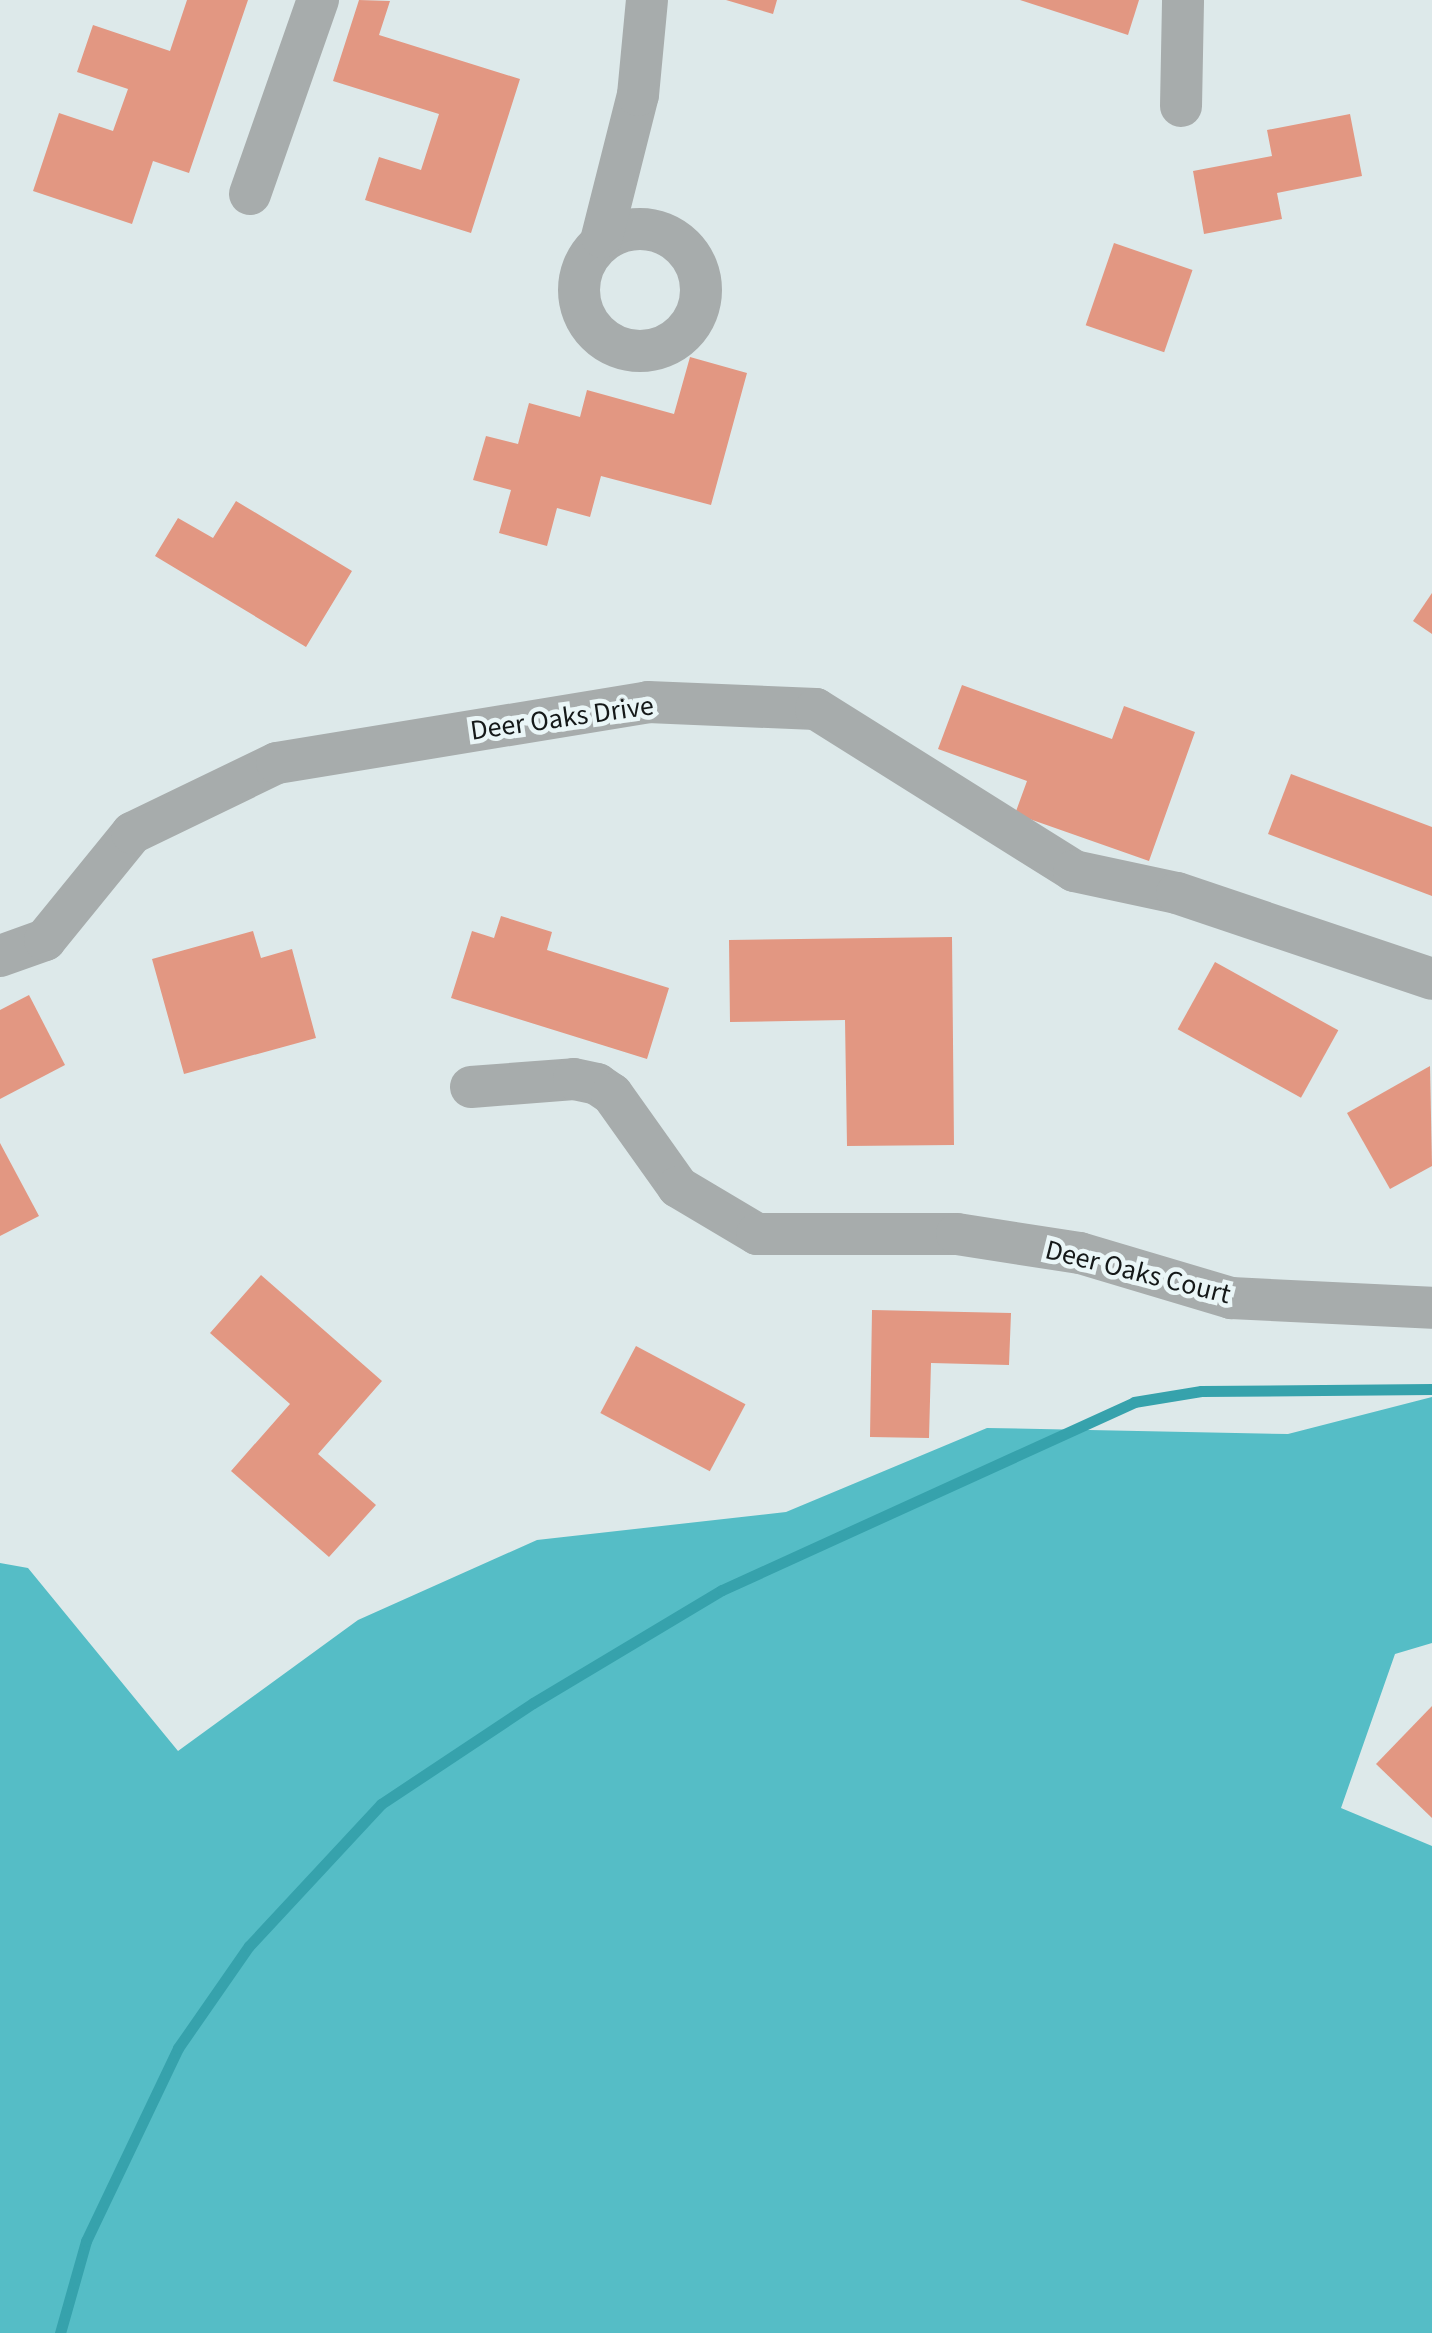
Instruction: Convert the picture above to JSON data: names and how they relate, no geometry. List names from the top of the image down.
{
  "streets": {
    "street": ["Deer Oaks Drive", "Deer Oaks Court"]
  }
}
